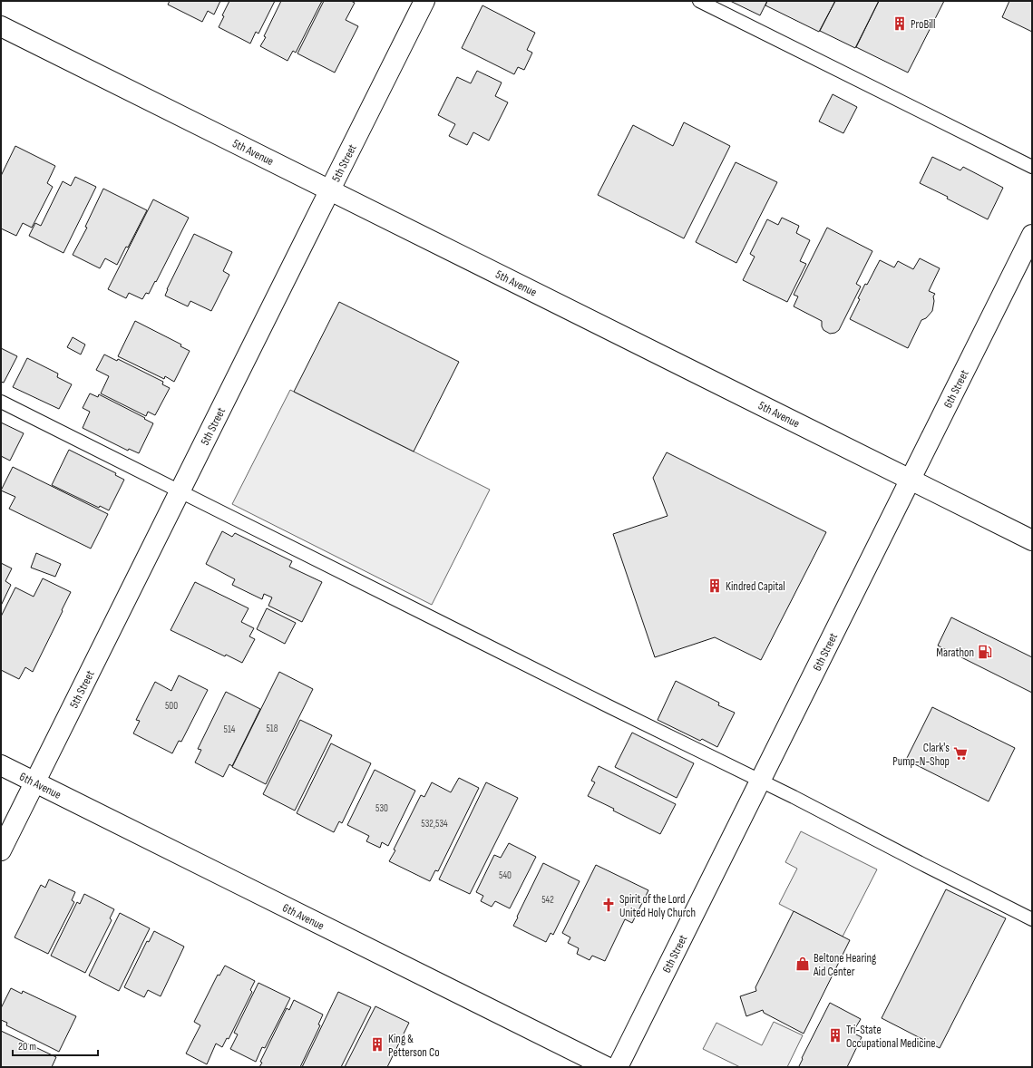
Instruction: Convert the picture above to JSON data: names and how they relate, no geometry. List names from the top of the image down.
{
  "streets": {
    "main road": [
      "5th Avenue",
      "5th Street",
      "6th Street",
      "6th Avenue"
    ]
  },
  "crossings": [
    ["5th Avenue", "5th Street"],
    ["5th Avenue", "6th Street"],
    ["5th Street", "6th Avenue"]
  ],
  "places": {
    "building": [
      "ProBill",
      "Kindred Capital",
      "Tri-State Occupational Medicine",
      "King & Petterson Co"
    ],
    "fuel station": ["Marathon"],
    "supermarket": ["Clark's Pump-N-Shop"],
    "church": ["Spirit of the Lord United Holy Church"],
    "shop": ["Beltone Hearing Aid Center"]
  },
  "house_numbers": [
    "500",
    "518",
    "514",
    "530",
    "532,534",
    "540",
    "542"
  ],
  "scale_bar": "20 m"
}
